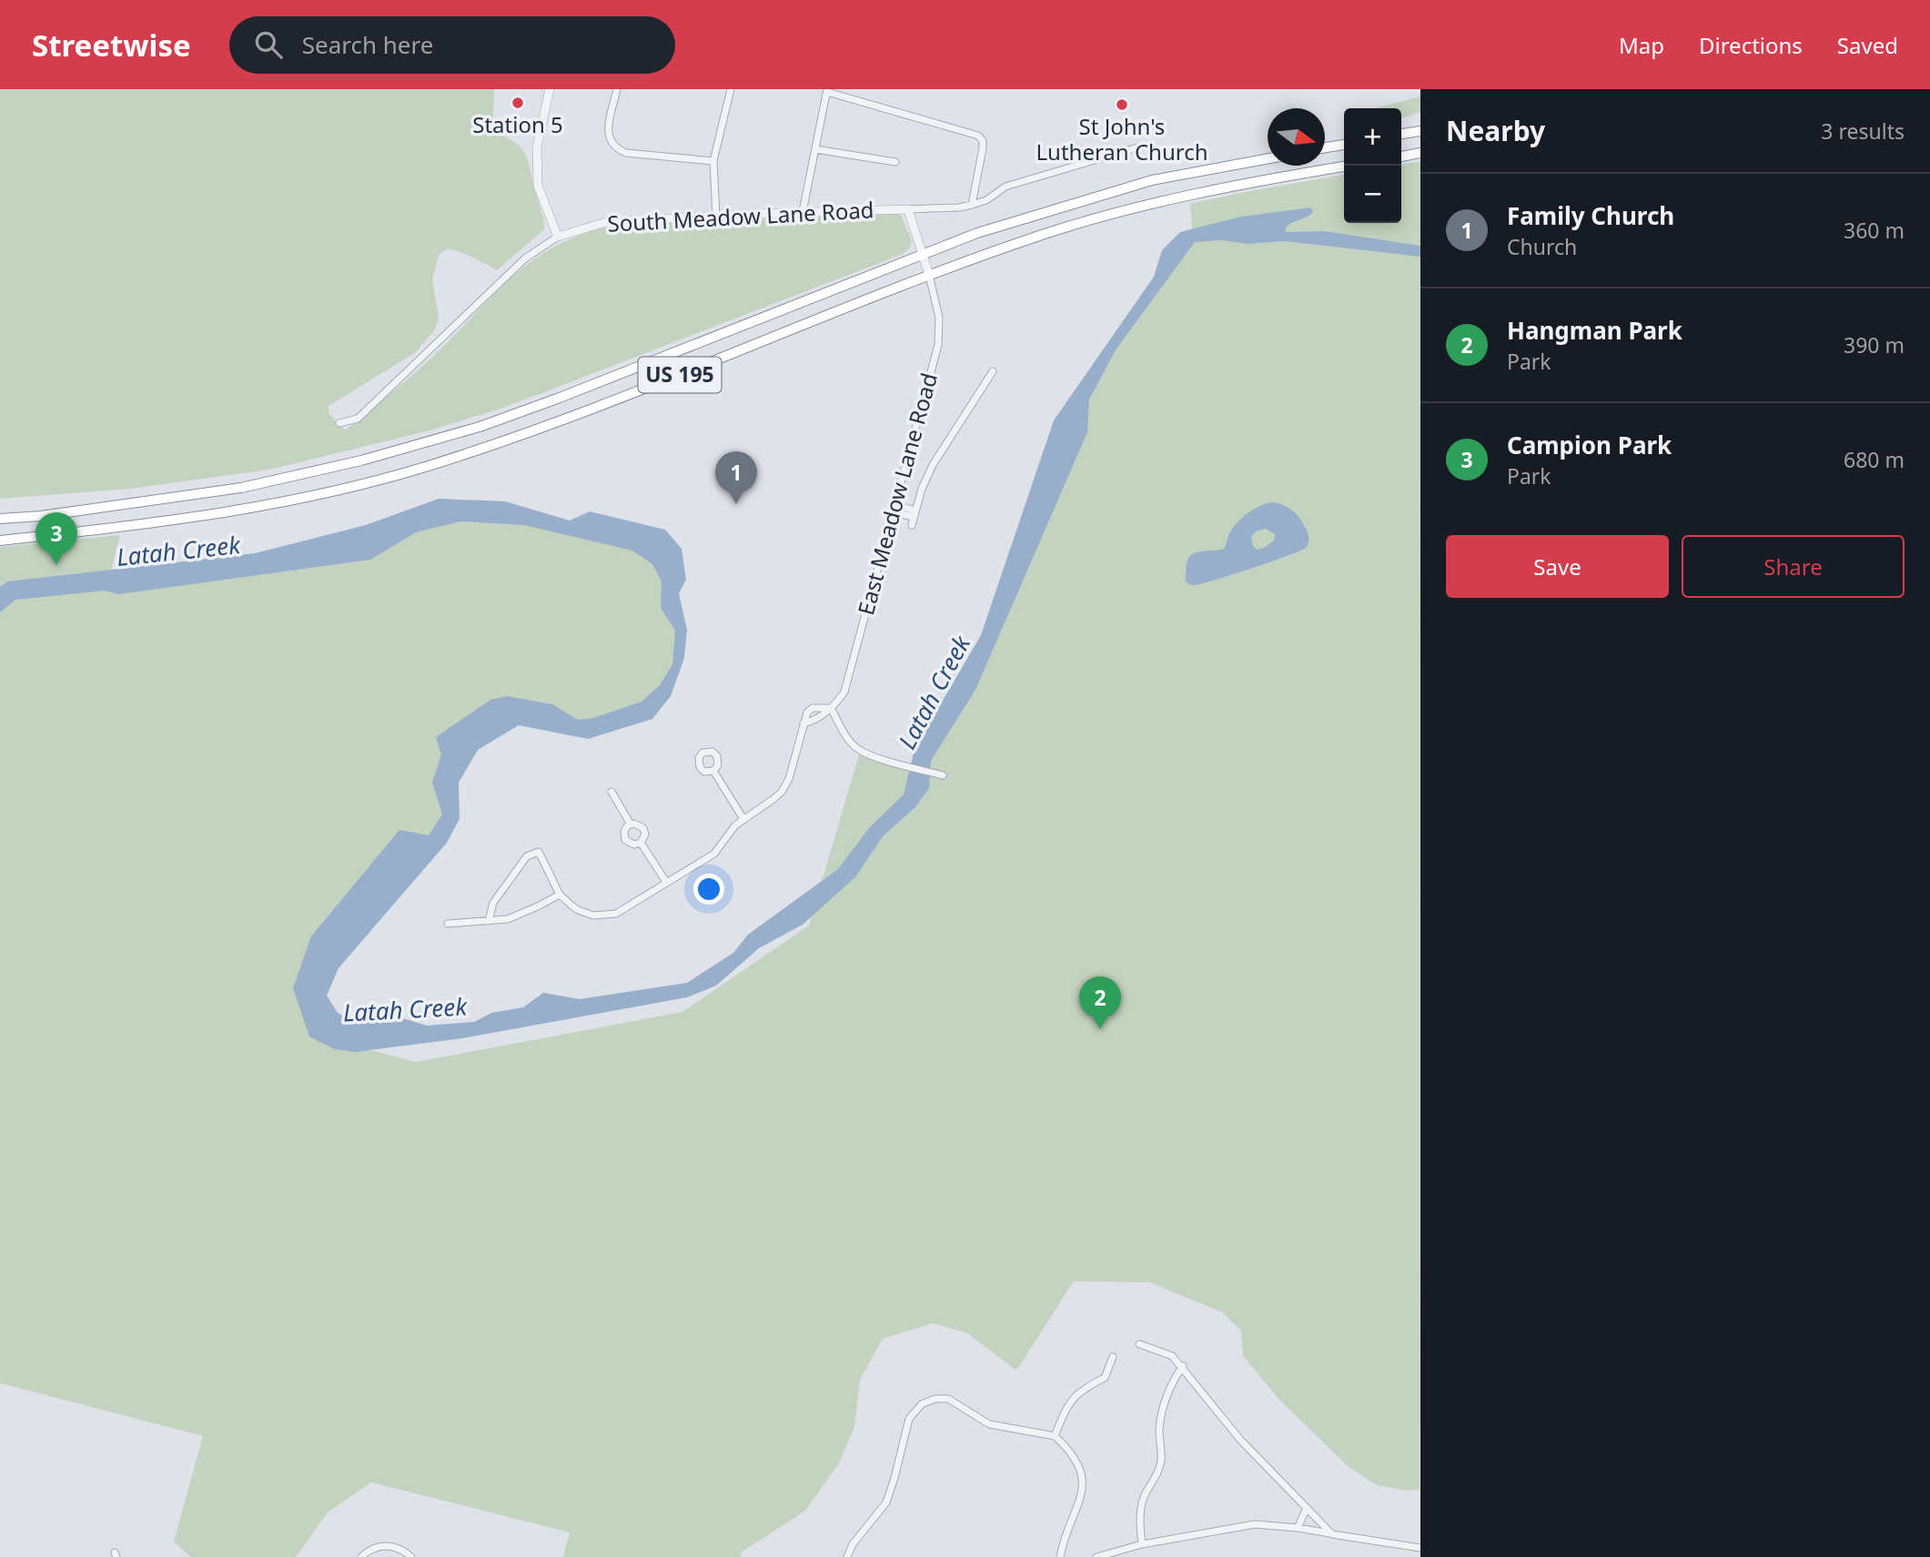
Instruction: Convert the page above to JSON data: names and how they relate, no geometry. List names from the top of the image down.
{
  "streets": {
    "highway": ["US 195"],
    "street": ["South Meadow Lane Road", "East Meadow Lane Road"]
  },
  "crossings": [
    ["US 195", "East Meadow Lane Road"]
  ],
  "water": ["Latah Creek"],
  "places": ["Station 5", "St John's Lutheran Church"],
  "north": "right",
  "page": {
    "header": "Streetwise",
    "search": "Search here",
    "nav": ["Map", "Directions", "Saved"],
    "heading": ["Nearby", "3 results"],
    "map_buttons": ["+", "−"],
    "list": [
      {
        "mark": "1",
        "name": "Family Church",
        "note": "Church",
        "value": "360 m"
      },
      {
        "mark": "2",
        "name": "Hangman Park",
        "note": "Park",
        "value": "390 m"
      },
      {
        "mark": "3",
        "name": "Campion Park",
        "note": "Park",
        "value": "680 m"
      }
    ],
    "pins": ["1", "3", "2"],
    "buttons": ["Save", "Share"]
  }
}
